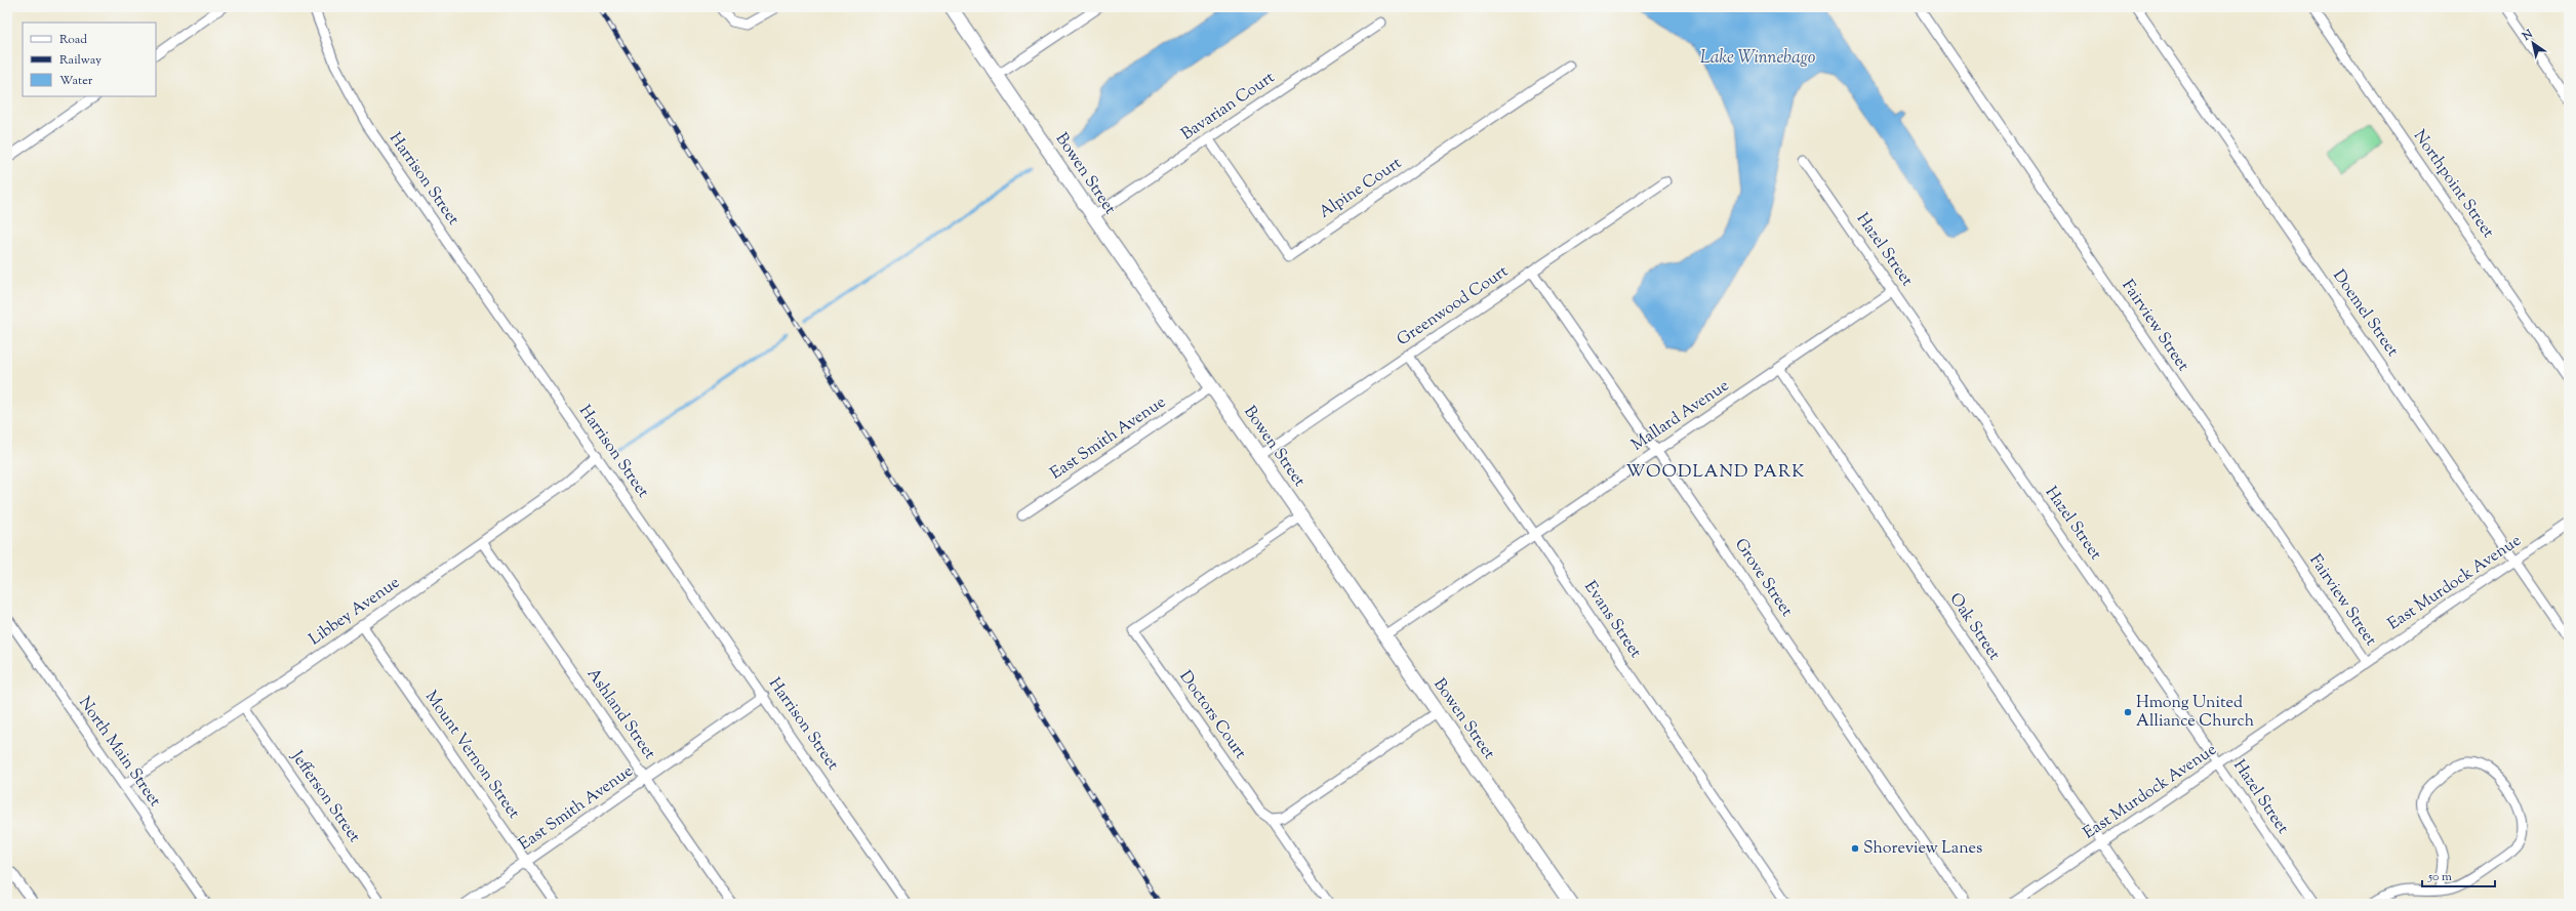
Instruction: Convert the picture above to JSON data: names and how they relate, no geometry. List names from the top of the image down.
{
  "streets": {
    "main road": ["Bowen Street"],
    "street": [
      "Bavarian Court",
      "Harrison Street",
      "Northpoint Street",
      "Alpine Court",
      "Hazel Street",
      "Greenwood Court",
      "Doemel Street",
      "Fairview Street",
      "Mallard Avenue",
      "East Smith Avenue",
      "Grove Street",
      "East Murdock Avenue",
      "Libbey Avenue",
      "Evans Street",
      "Oak Street",
      "Ashland Street",
      "Doctors Court",
      "North Main Street",
      "Mount Vernon Street",
      "Jefferson Street"
    ]
  },
  "crossings": [
    ["Bavarian Court", "Bowen Street"],
    ["Bavarian Court", "Alpine Court"],
    ["Bowen Street", "Greenwood Court"],
    ["Bowen Street", "Mallard Avenue"],
    ["Bowen Street", "East Smith Avenue"],
    ["Bowen Street", "Doctors Court"],
    ["Harrison Street", "East Smith Avenue"],
    ["Harrison Street", "Libbey Avenue"],
    ["Hazel Street", "Mallard Avenue"],
    ["Hazel Street", "East Murdock Avenue"],
    ["Greenwood Court", "Grove Street"],
    ["Greenwood Court", "Evans Street"],
    ["Doemel Street", "East Murdock Avenue"],
    ["Fairview Street", "East Murdock Avenue"],
    ["Mallard Avenue", "Grove Street"],
    ["Mallard Avenue", "Evans Street"],
    ["Mallard Avenue", "Oak Street"],
    ["East Smith Avenue", "Ashland Street"],
    ["East Smith Avenue", "Mount Vernon Street"],
    ["East Murdock Avenue", "Oak Street"],
    ["Libbey Avenue", "Ashland Street"],
    ["Libbey Avenue", "North Main Street"],
    ["Libbey Avenue", "Mount Vernon Street"],
    ["Libbey Avenue", "Jefferson Street"]
  ],
  "districts": ["WOODLAND PARK"],
  "water": ["Lake Winnebago"],
  "places": ["Hmong United Alliance Church", "Shoreview Lanes"],
  "legend": ["Road", "Railway", "Water"],
  "scale_bar": "50 m",
  "north": "top left"
}
